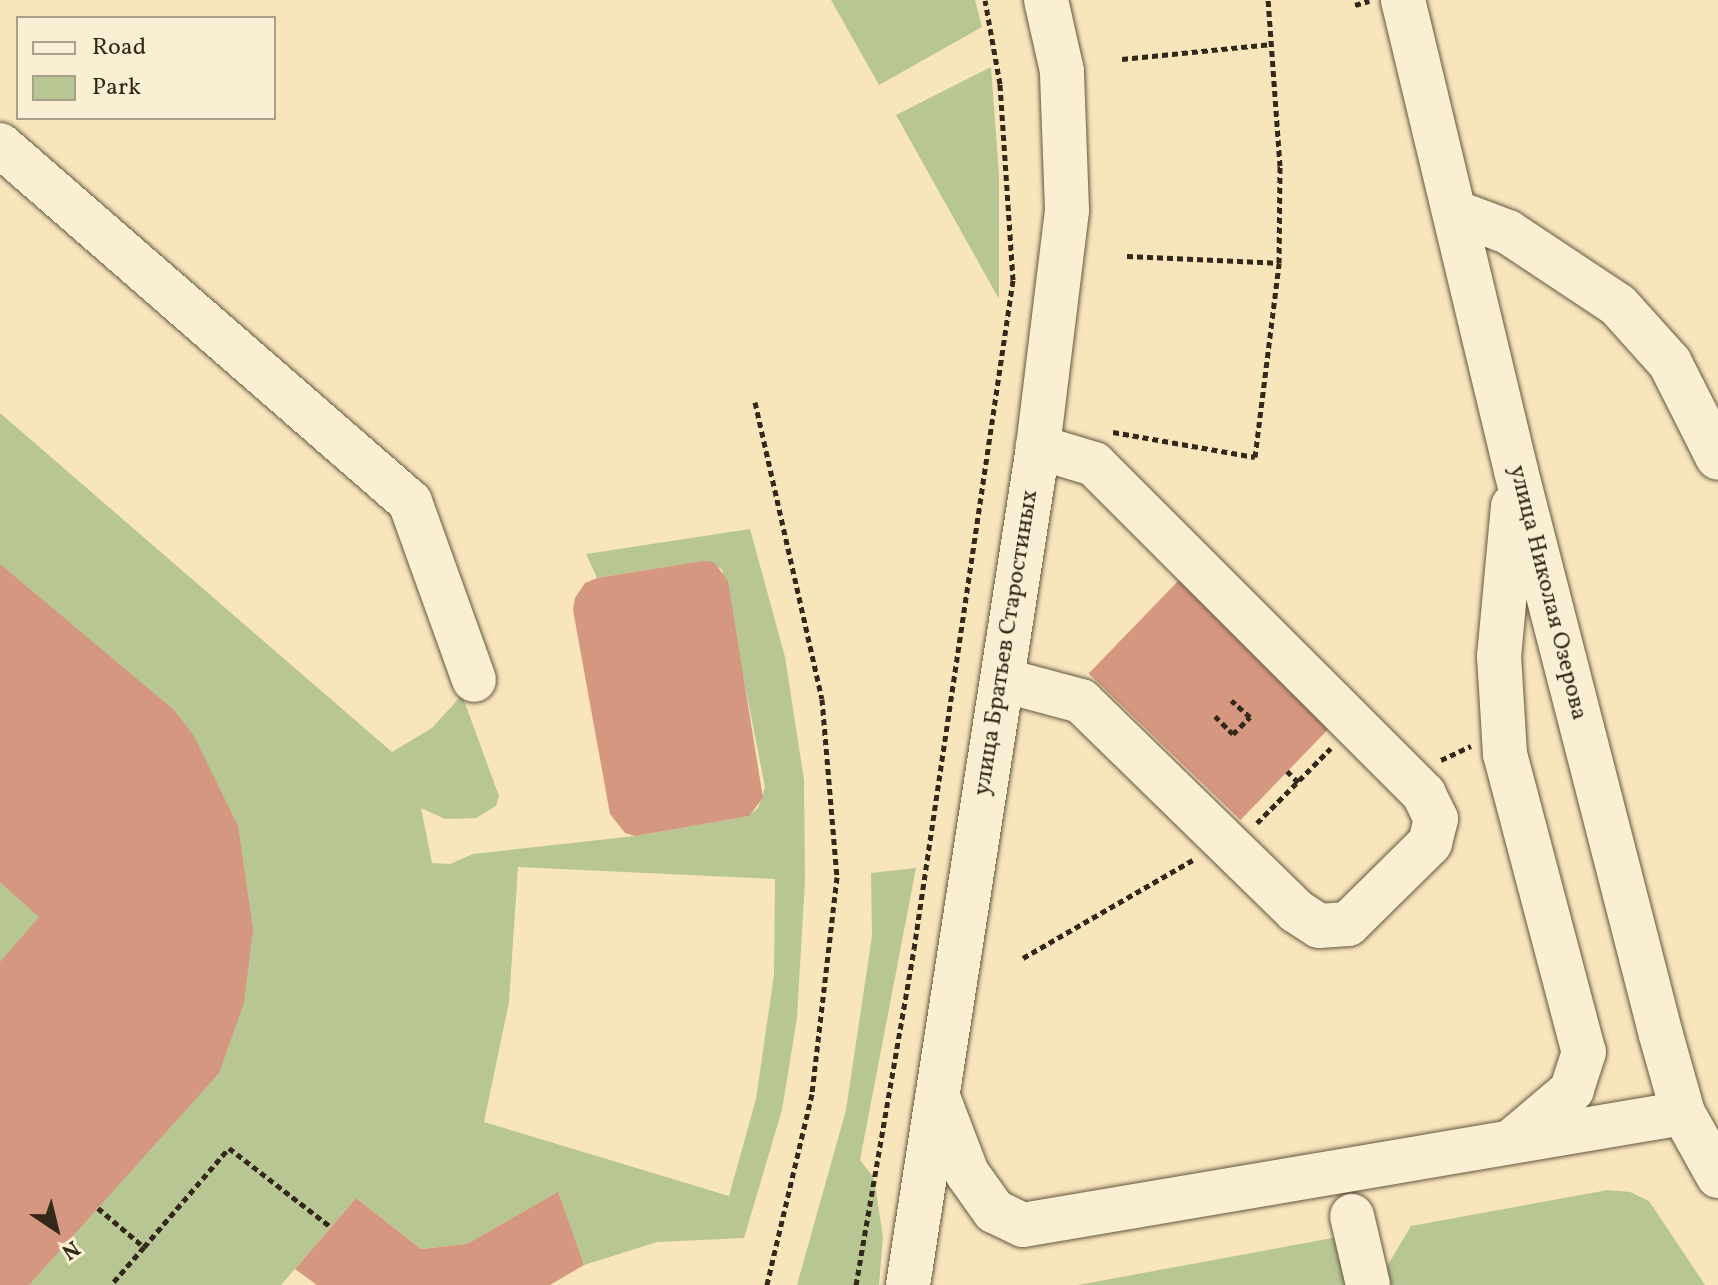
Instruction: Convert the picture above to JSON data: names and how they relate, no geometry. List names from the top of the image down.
{
  "streets": {
    "street": ["улица Николая Озерова", "улица Братьев Старостиных"]
  },
  "legend": ["Road", "Park"],
  "north": "bottom right"
}
